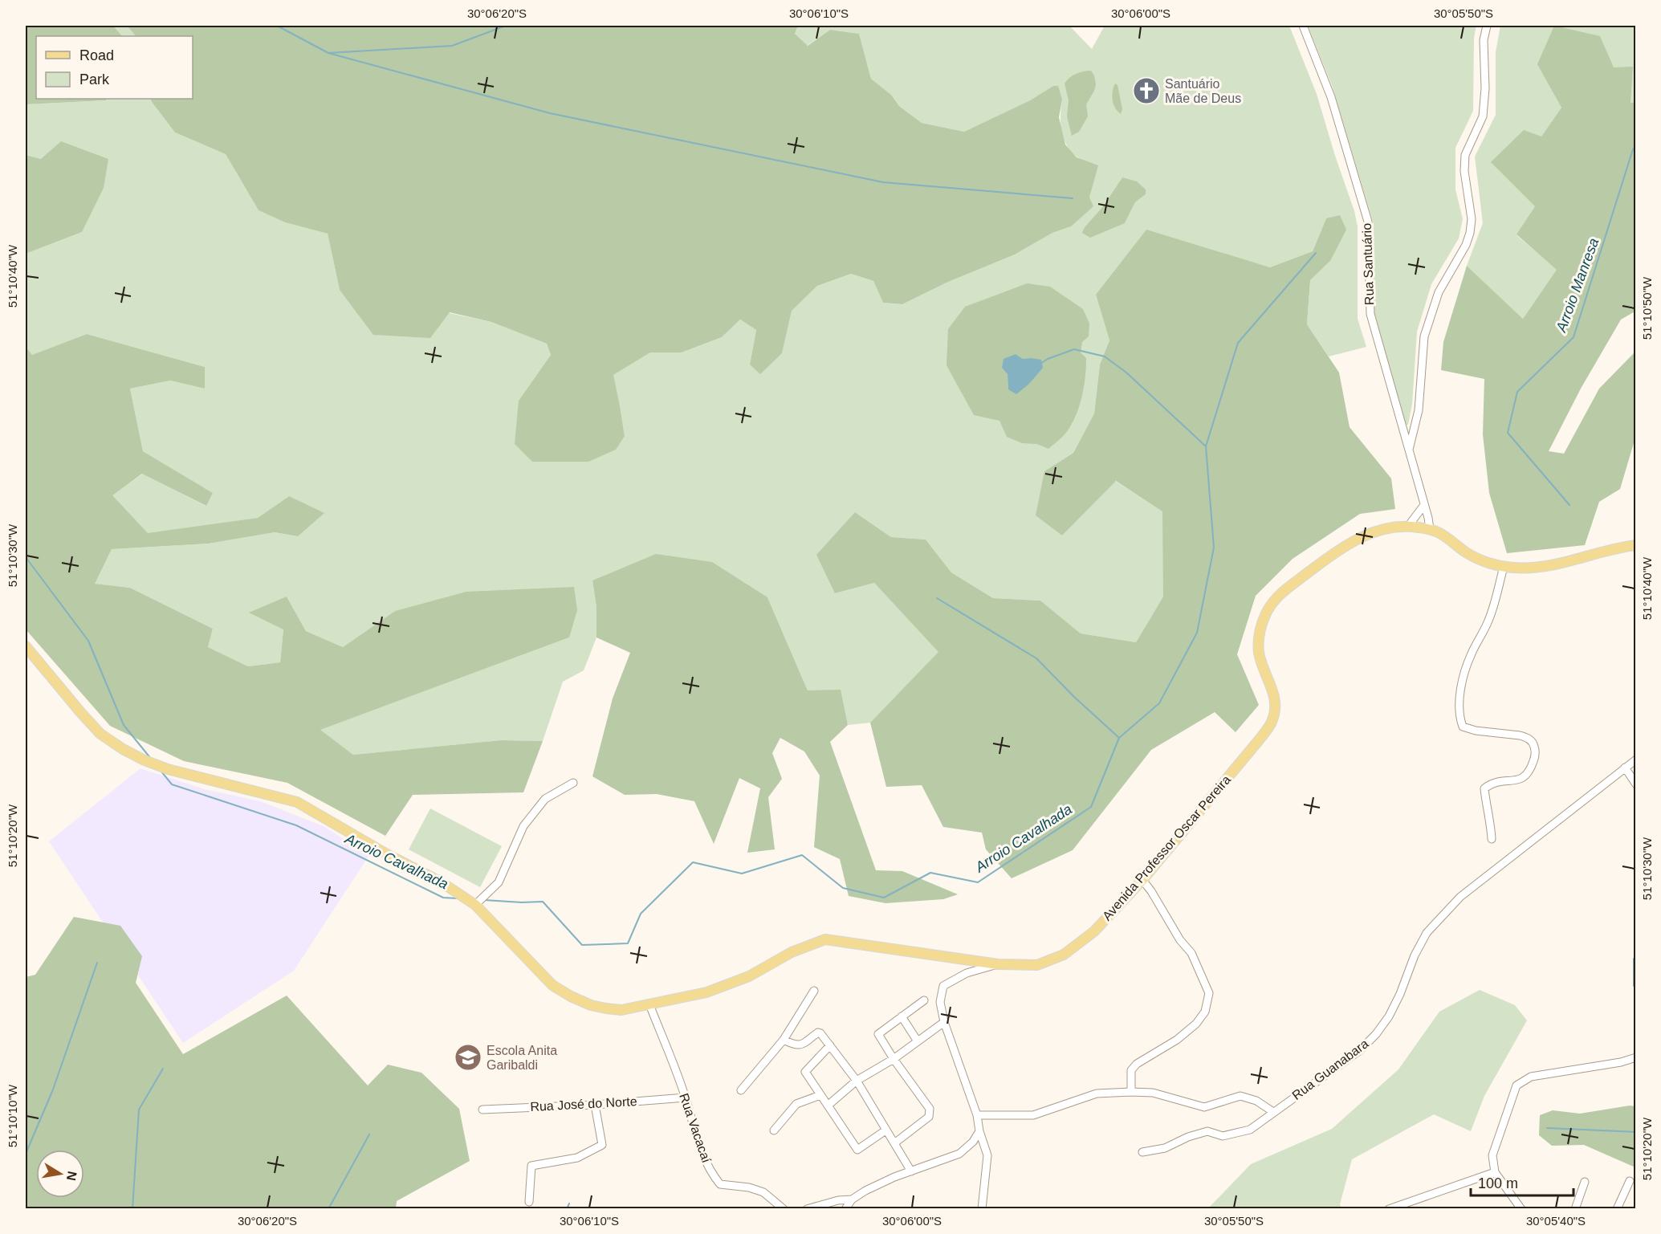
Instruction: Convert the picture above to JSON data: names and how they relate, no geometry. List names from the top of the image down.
{
  "streets": {
    "main road": ["Avenida Professor Oscar Pereira"],
    "street": [
      "Rua Santuário",
      "Rua Guanabara",
      "Rua José do Norte",
      "Rua Vacacaí"
    ]
  },
  "crossings": [
    ["Rua Santuário", "Avenida Professor Oscar Pereira"],
    ["Avenida Professor Oscar Pereira", "Rua Vacacaí"],
    ["Rua José do Norte", "Rua Vacacaí"]
  ],
  "water": ["Arroio Manresa", "Arroio Cavalhada"],
  "places": {
    "church": ["Santuário Mãe de Deus"],
    "school or university": ["Escola Anita Garibaldi"]
  },
  "legend": ["Road", "Park"],
  "scale_bar": "100 m",
  "north": "right",
  "coordinates": [
    "30°06'20\"S",
    "30°06'10\"S",
    "30°06'00\"S",
    "30°05'50\"S",
    "51°10'40\"W",
    "51°10'50\"W",
    "51°10'30\"W",
    "51°10'20\"W",
    "51°10'10\"W",
    "30°05'40\"S"
  ]
}
